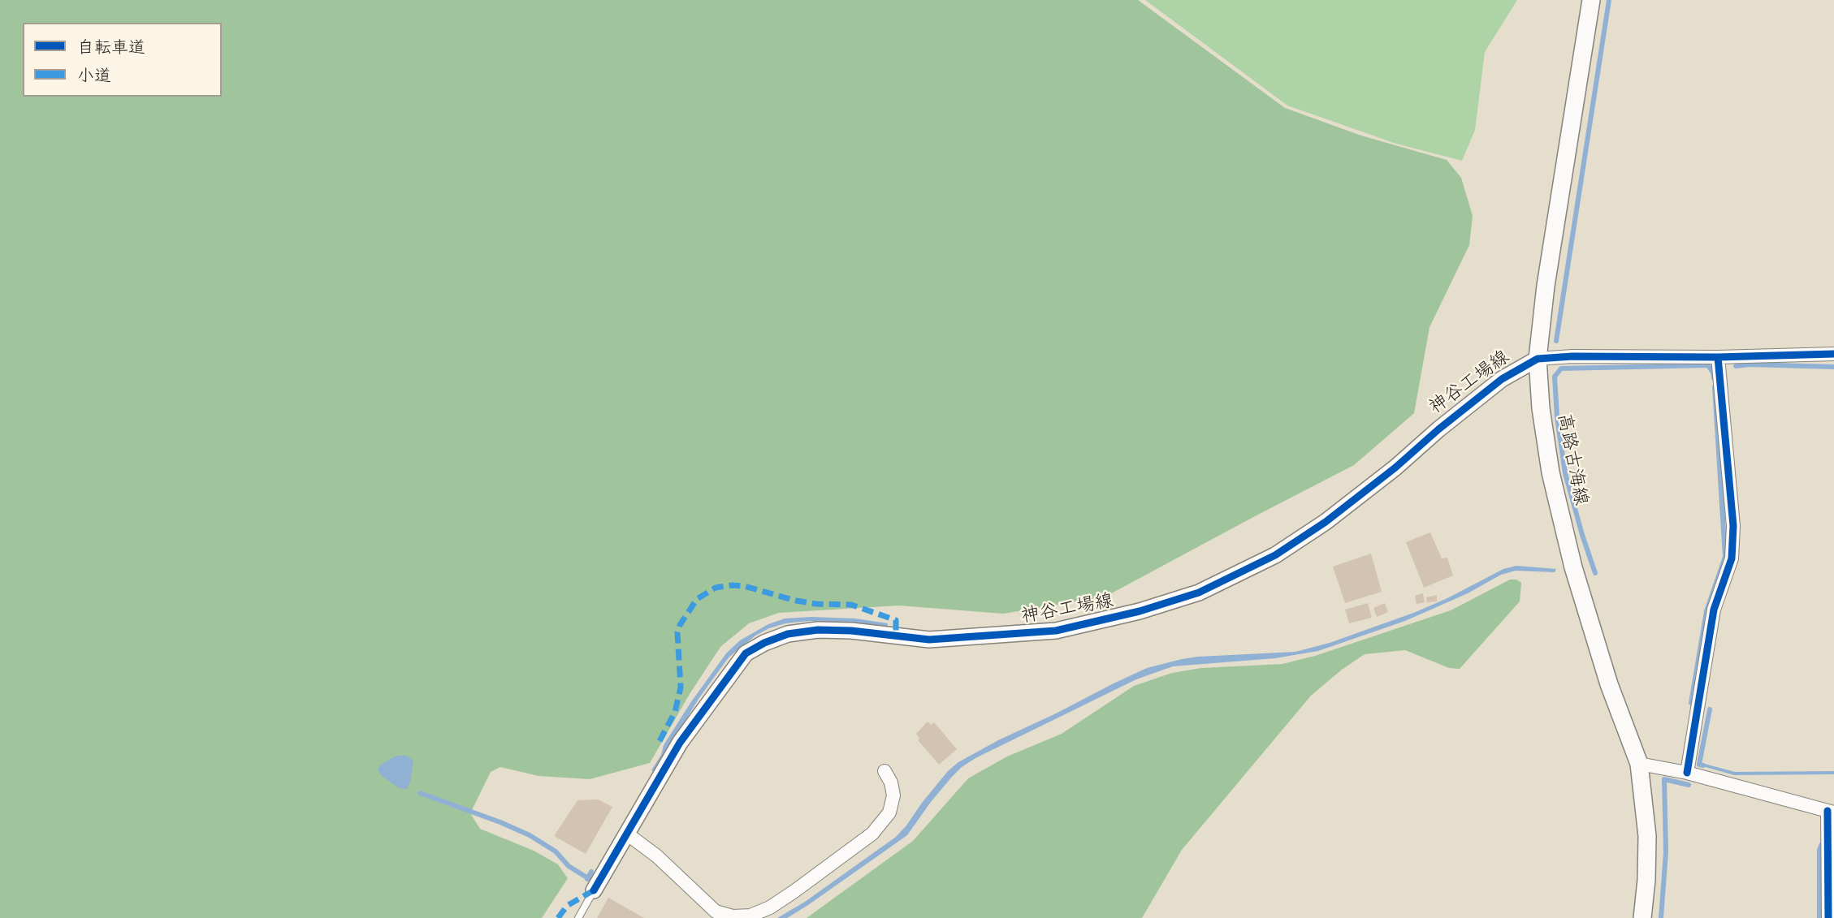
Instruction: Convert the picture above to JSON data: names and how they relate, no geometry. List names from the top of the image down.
{
  "streets": {
    "main road": ["高路古海線"],
    "street": ["神谷工場線"]
  },
  "crossings": [
    ["神谷工場線", "高路古海線"]
  ],
  "legend": ["自転車道", "小道"]
}
